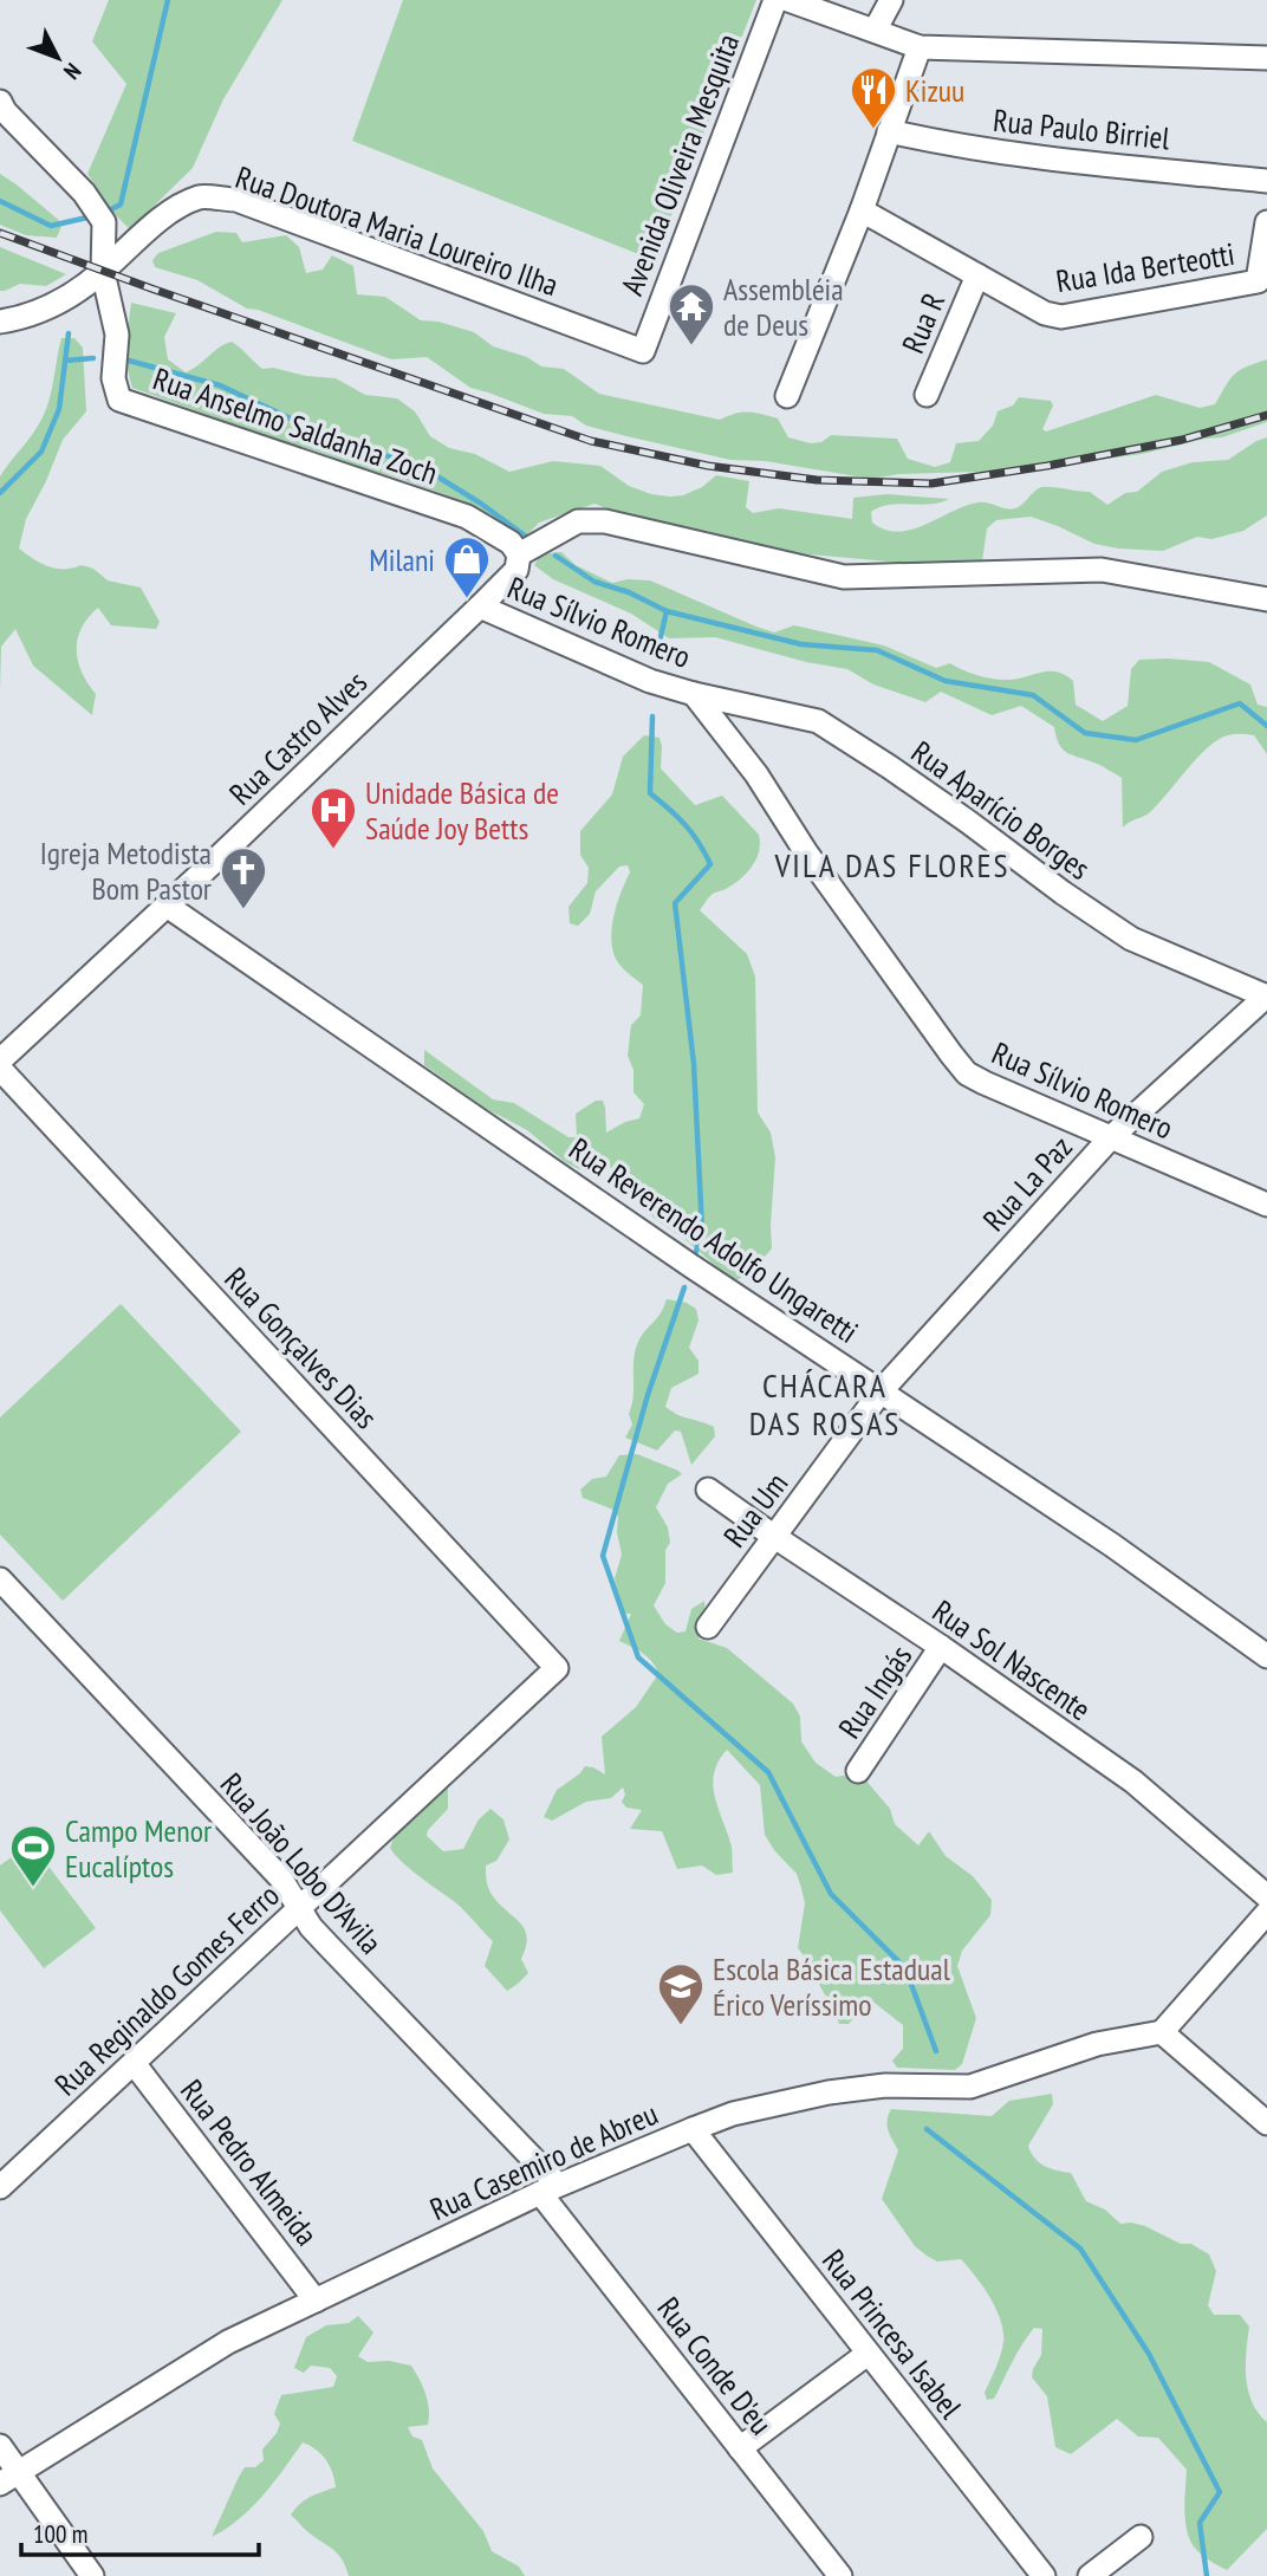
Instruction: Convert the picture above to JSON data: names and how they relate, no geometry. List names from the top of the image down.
{
  "streets": {
    "street": [
      "Rua Paulo Birriel",
      "Avenida Oliveira Mesquita",
      "Rua Doutora Maria Loureiro Ilha",
      "Rua Ida Berteotti",
      "Rua R",
      "Rua Anselmo Saldanha Zoch",
      "Rua Sílvio Romero",
      "Rua Castro Alves",
      "Rua Aparício Borges",
      "Rua La Paz",
      "Rua Reverendo Adolfo Ungaretti",
      "Rua Gonçalves Dias",
      "Rua Um",
      "Rua Sol Nascente",
      "Rua Ingás",
      "Rua João Lobo D'Avila",
      "Rua Reginaldo Gomes Ferro",
      "Rua Casemiro de Abreu",
      "Rua Pedro Almeida",
      "Rua Princesa Isabel",
      "Rua Conde D'eu"
    ]
  },
  "crossings": [
    ["Avenida Oliveira Mesquita", "Rua Doutora Maria Loureiro Ilha"],
    ["Rua Doutora Maria Loureiro Ilha", "Rua Anselmo Saldanha Zoch"],
    ["Rua Ida Berteotti", "Rua R"],
    ["Rua Anselmo Saldanha Zoch", "Rua Castro Alves"],
    ["Rua Sílvio Romero", "Rua Castro Alves"],
    ["Rua Sílvio Romero", "Rua Aparício Borges"],
    ["Rua Sílvio Romero", "Rua La Paz"],
    ["Rua Castro Alves", "Rua Reverendo Adolfo Ungaretti"],
    ["Rua Aparício Borges", "Rua La Paz"],
    ["Rua La Paz", "Rua Reverendo Adolfo Ungaretti"],
    ["Rua La Paz", "Rua Um"],
    ["Rua Reverendo Adolfo Ungaretti", "Rua Um"],
    ["Rua Gonçalves Dias", "Rua Reginaldo Gomes Ferro"],
    ["Rua Um", "Rua Sol Nascente"],
    ["Rua Sol Nascente", "Rua Ingás"],
    ["Rua João Lobo D'Avila", "Rua Reginaldo Gomes Ferro"],
    ["Rua João Lobo D'Avila", "Rua Casemiro de Abreu"],
    ["Rua João Lobo D'Avila", "Rua Conde D'eu"],
    ["Rua Reginaldo Gomes Ferro", "Rua Pedro Almeida"],
    ["Rua Casemiro de Abreu", "Rua Pedro Almeida"],
    ["Rua Casemiro de Abreu", "Rua Princesa Isabel"],
    ["Rua Casemiro de Abreu", "Rua Conde D'eu"]
  ],
  "districts": ["VILA DAS FLORES", "CHÁCARA DAS ROSAS"],
  "places": {
    "restaurant": ["Kizuu"],
    "temple": ["Assembléia de Deus"],
    "shop": ["Milani"],
    "hospital": ["Unidade Básica de Saúde Joy Betts"],
    "church": ["Igreja Metodista Bom Pastor"],
    "sports": ["Campo Menor Eucalíptos"],
    "school or university": ["Escola Básica Estadual Érico Veríssimo"]
  },
  "scale_bar": "100 m",
  "north": "bottom right"
}
